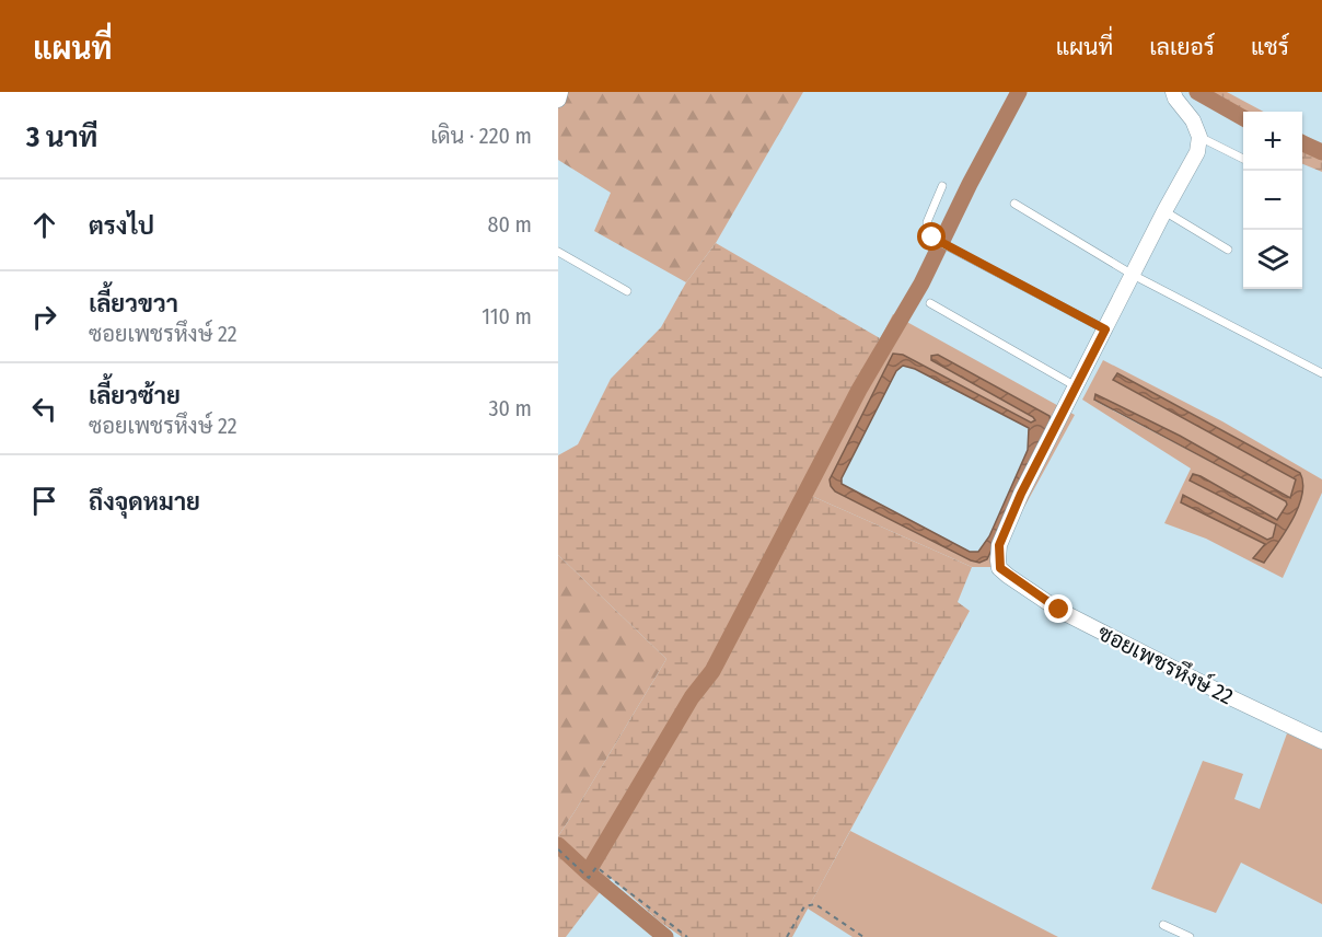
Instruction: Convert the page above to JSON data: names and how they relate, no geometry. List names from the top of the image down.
{
  "streets": {
    "street": ["ซอยเพชรหึงษ์ 22"]
  },
  "page": {
    "header": "แผนที่",
    "nav": ["แผนที่", "เลเยอร์", "แชร์"],
    "heading": ["3 นาที", "เดิน · 220 m"],
    "map_buttons": ["+", "−"],
    "list": [
      ["ตรงไป", "80 m"],
      ["เลี้ยวขวา", "ซอยเพชรหึงษ์ 22", "110 m"],
      ["เลี้ยวซ้าย", "ซอยเพชรหึงษ์ 22", "30 m"],
      "ถึงจุดหมาย"
    ]
  }
}
